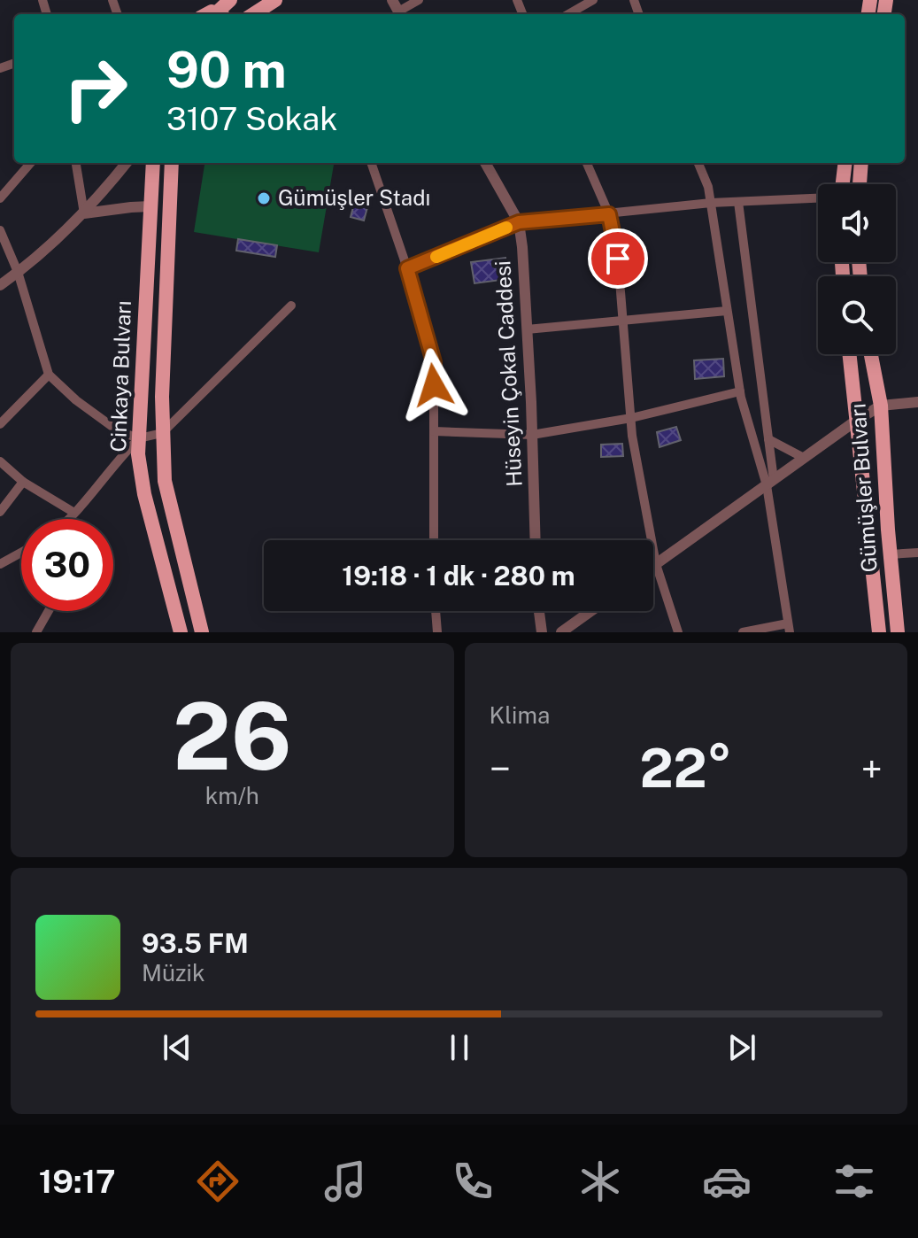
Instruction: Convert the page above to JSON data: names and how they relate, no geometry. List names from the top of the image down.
{
  "streets": {
    "main road": ["Cinkaya Bulvarı", "Gümüşler Bulvarı"],
    "street": ["Hüseyin Çokal Caddesi"]
  },
  "places": ["Gümüşler Stadı"],
  "page": {
    "turn": ["90 m", "3107 Sokak"],
    "limit": "30",
    "trip": "19:18 · 1 dk · 280 m",
    "tile": [
      ["26", "km/h"],
      "Klima"
    ],
    "heat": ["−", "22°", "+"],
    "song": ["93.5 FM", "Müzik"],
    "tabs": "19:17"
  }
}
